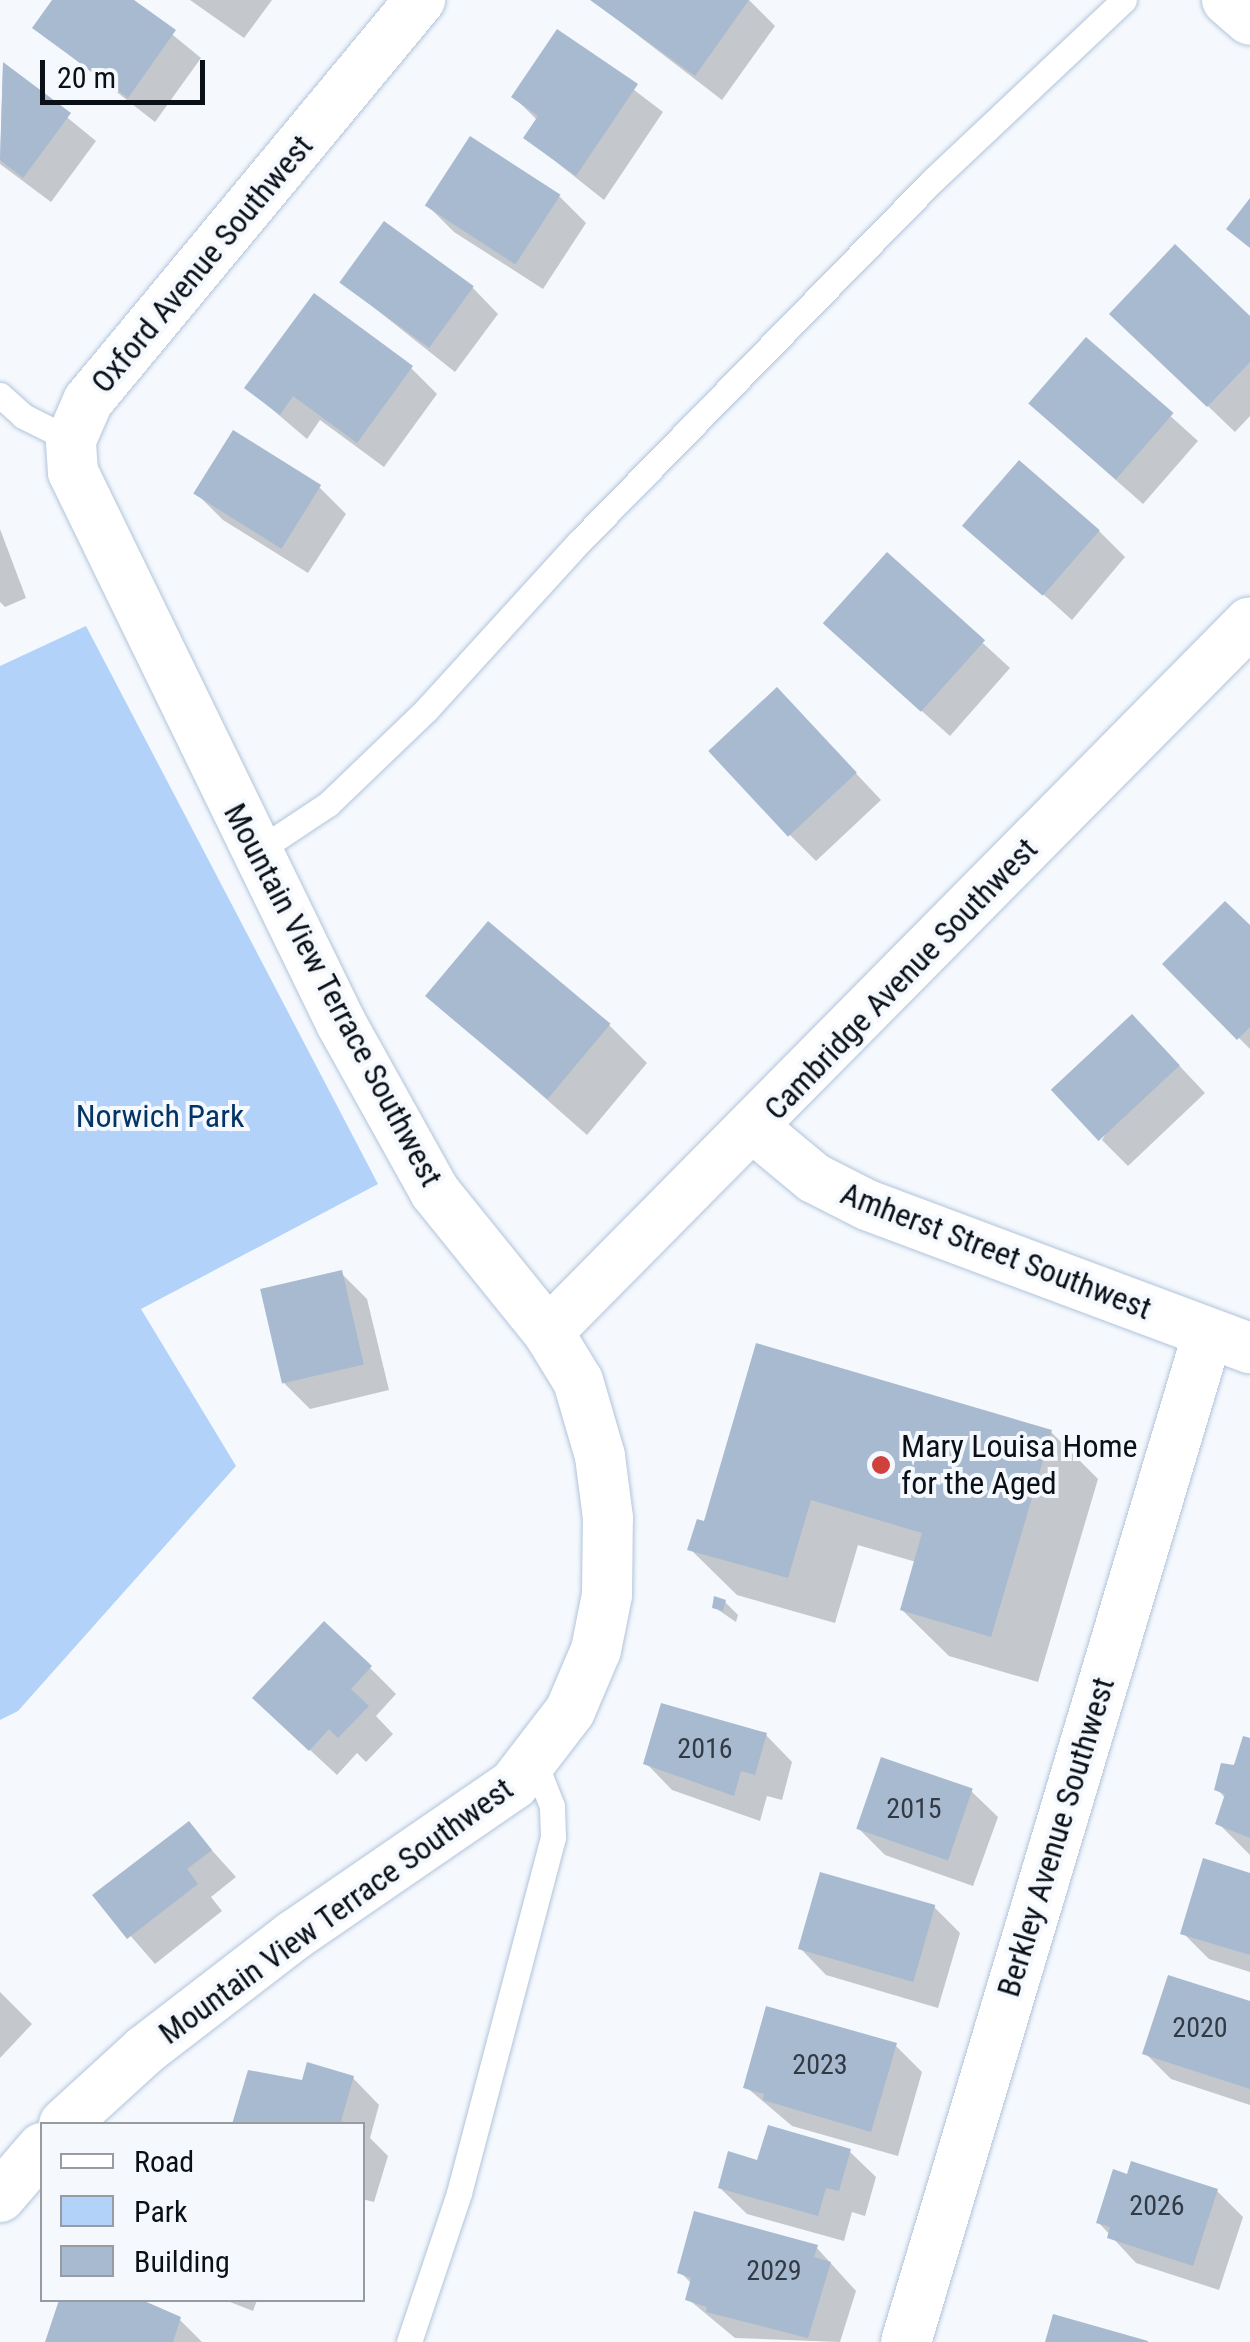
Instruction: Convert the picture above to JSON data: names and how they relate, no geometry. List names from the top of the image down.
{
  "streets": {
    "street": [
      "Oxford Avenue Southwest",
      "Cambridge Avenue Southwest",
      "Mountain View Terrace Southwest",
      "Amherst Street Southwest",
      "Berkley Avenue Southwest"
    ]
  },
  "crossings": [
    ["Oxford Avenue Southwest", "Mountain View Terrace Southwest"],
    ["Cambridge Avenue Southwest", "Mountain View Terrace Southwest"],
    ["Cambridge Avenue Southwest", "Amherst Street Southwest"],
    ["Amherst Street Southwest", "Berkley Avenue Southwest"]
  ],
  "parks": ["Norwich Park"],
  "places": ["Mary Louisa Home for the Aged"],
  "house_numbers": [
    "2016",
    "2015",
    "2020",
    "2023",
    "2026",
    "2029"
  ],
  "legend": ["Road", "Park", "Building"],
  "scale_bar": "20 m"
}
